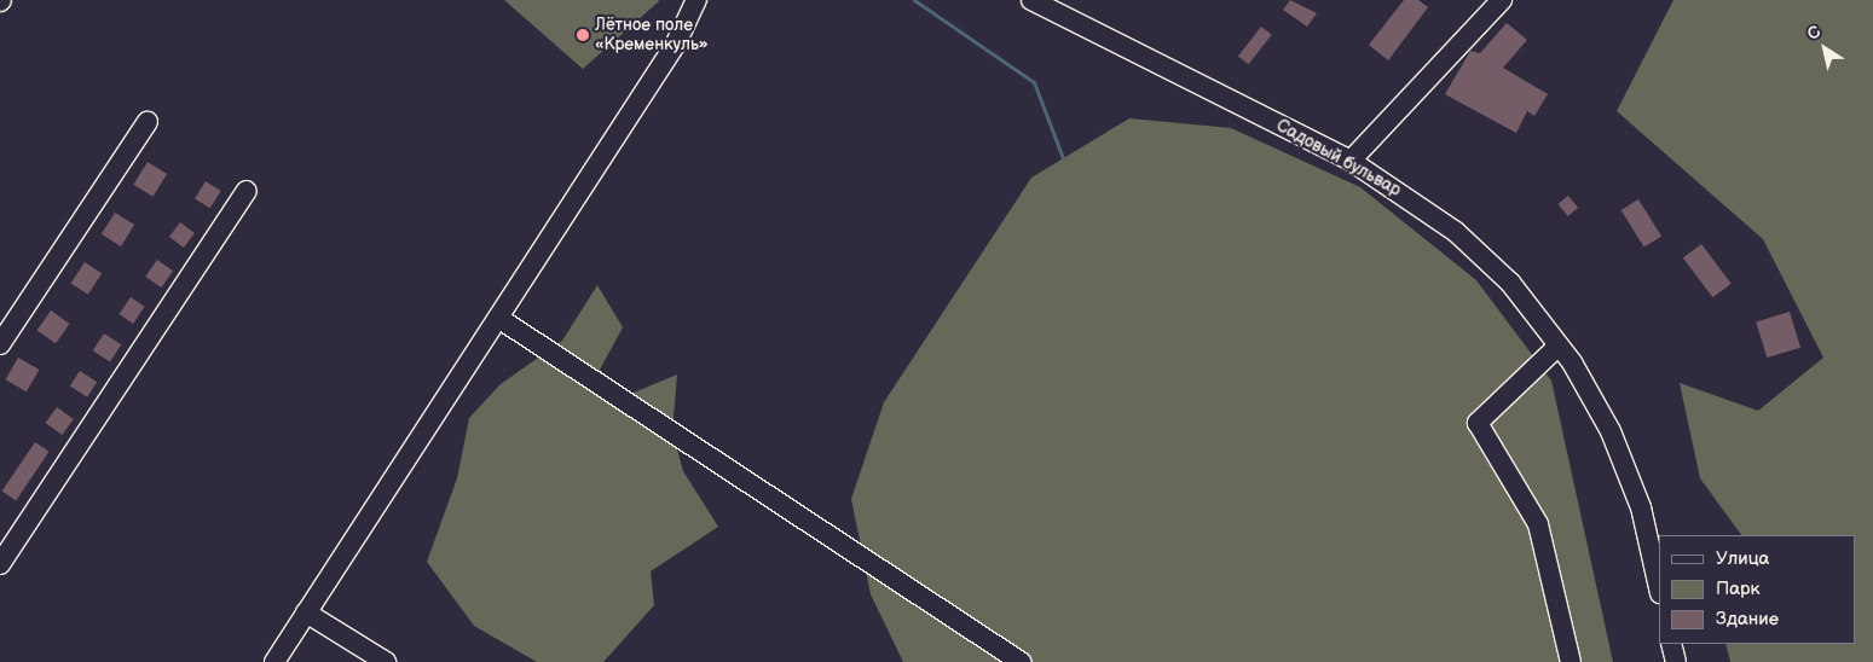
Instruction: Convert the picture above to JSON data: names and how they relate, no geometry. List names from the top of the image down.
{
  "streets": {
    "street": ["Садовый бульвар"]
  },
  "places": ["Лётное поле «Кременкуль»"],
  "legend": ["Улица", "Парк", "Здание"],
  "north": "top left"
}
